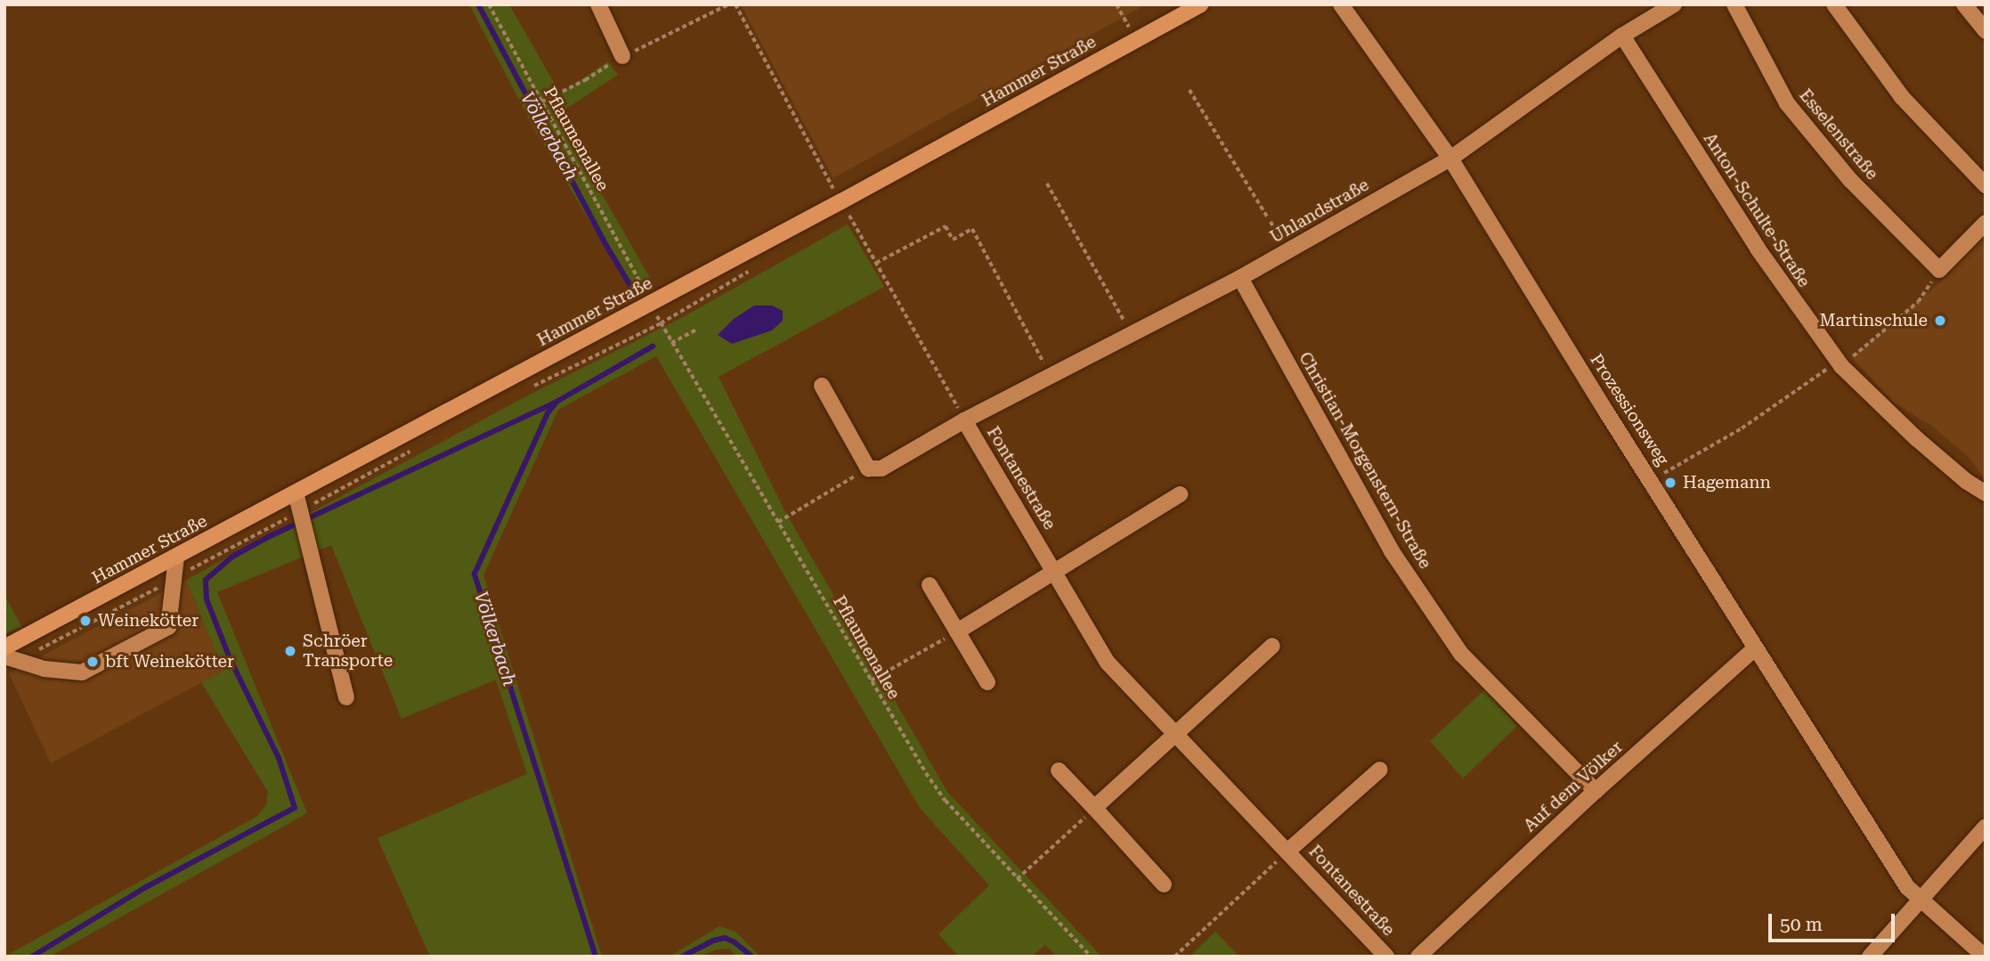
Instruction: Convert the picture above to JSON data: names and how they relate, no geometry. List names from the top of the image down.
{
  "streets": {
    "main road": ["Hammer Straße"],
    "street": [
      "Esselenstraße",
      "Anton-Schulte-Straße",
      "Uhlandstraße",
      "Prozessionsweg",
      "Christian-Morgenstern-Straße",
      "Fontanestraße",
      "Auf dem Völker"
    ],
    "path": ["Pflaumenallee"]
  },
  "crossings": [
    ["Anton-Schulte-Straße", "Uhlandstraße"],
    ["Uhlandstraße", "Prozessionsweg"],
    ["Uhlandstraße", "Christian-Morgenstern-Straße"],
    ["Uhlandstraße", "Fontanestraße"],
    ["Prozessionsweg", "Auf dem Völker"],
    ["Christian-Morgenstern-Straße", "Auf dem Völker"]
  ],
  "water": ["Völkerbach"],
  "places": [
    "Martinschule",
    "Hagemann",
    "Weinekötter",
    "Schröer Transporte",
    "bft Weinekötter"
  ],
  "scale_bar": "50 m"
}
